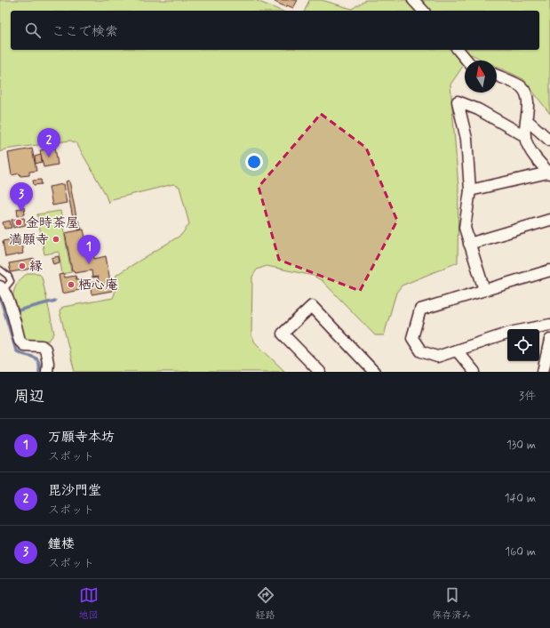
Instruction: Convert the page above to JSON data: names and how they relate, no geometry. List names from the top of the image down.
{
  "places": [
    "金時茶屋",
    "満願寺",
    "縁",
    "栖心庵"
  ],
  "north": "top",
  "page": {
    "search": "ここで検索",
    "pins": ["2", "3", "1"],
    "heading": ["周辺", "3件"],
    "list": [
      {
        "mark": "1",
        "name": "万願寺本坊",
        "note": "スポット",
        "value": "130 m"
      },
      {
        "mark": "2",
        "name": "毘沙門堂",
        "note": "スポット",
        "value": "140 m"
      },
      {
        "mark": "3",
        "name": "鐘楼",
        "note": "スポット",
        "value": "160 m"
      }
    ],
    "nav": ["地図", "経路", "保存済み"]
  }
}
